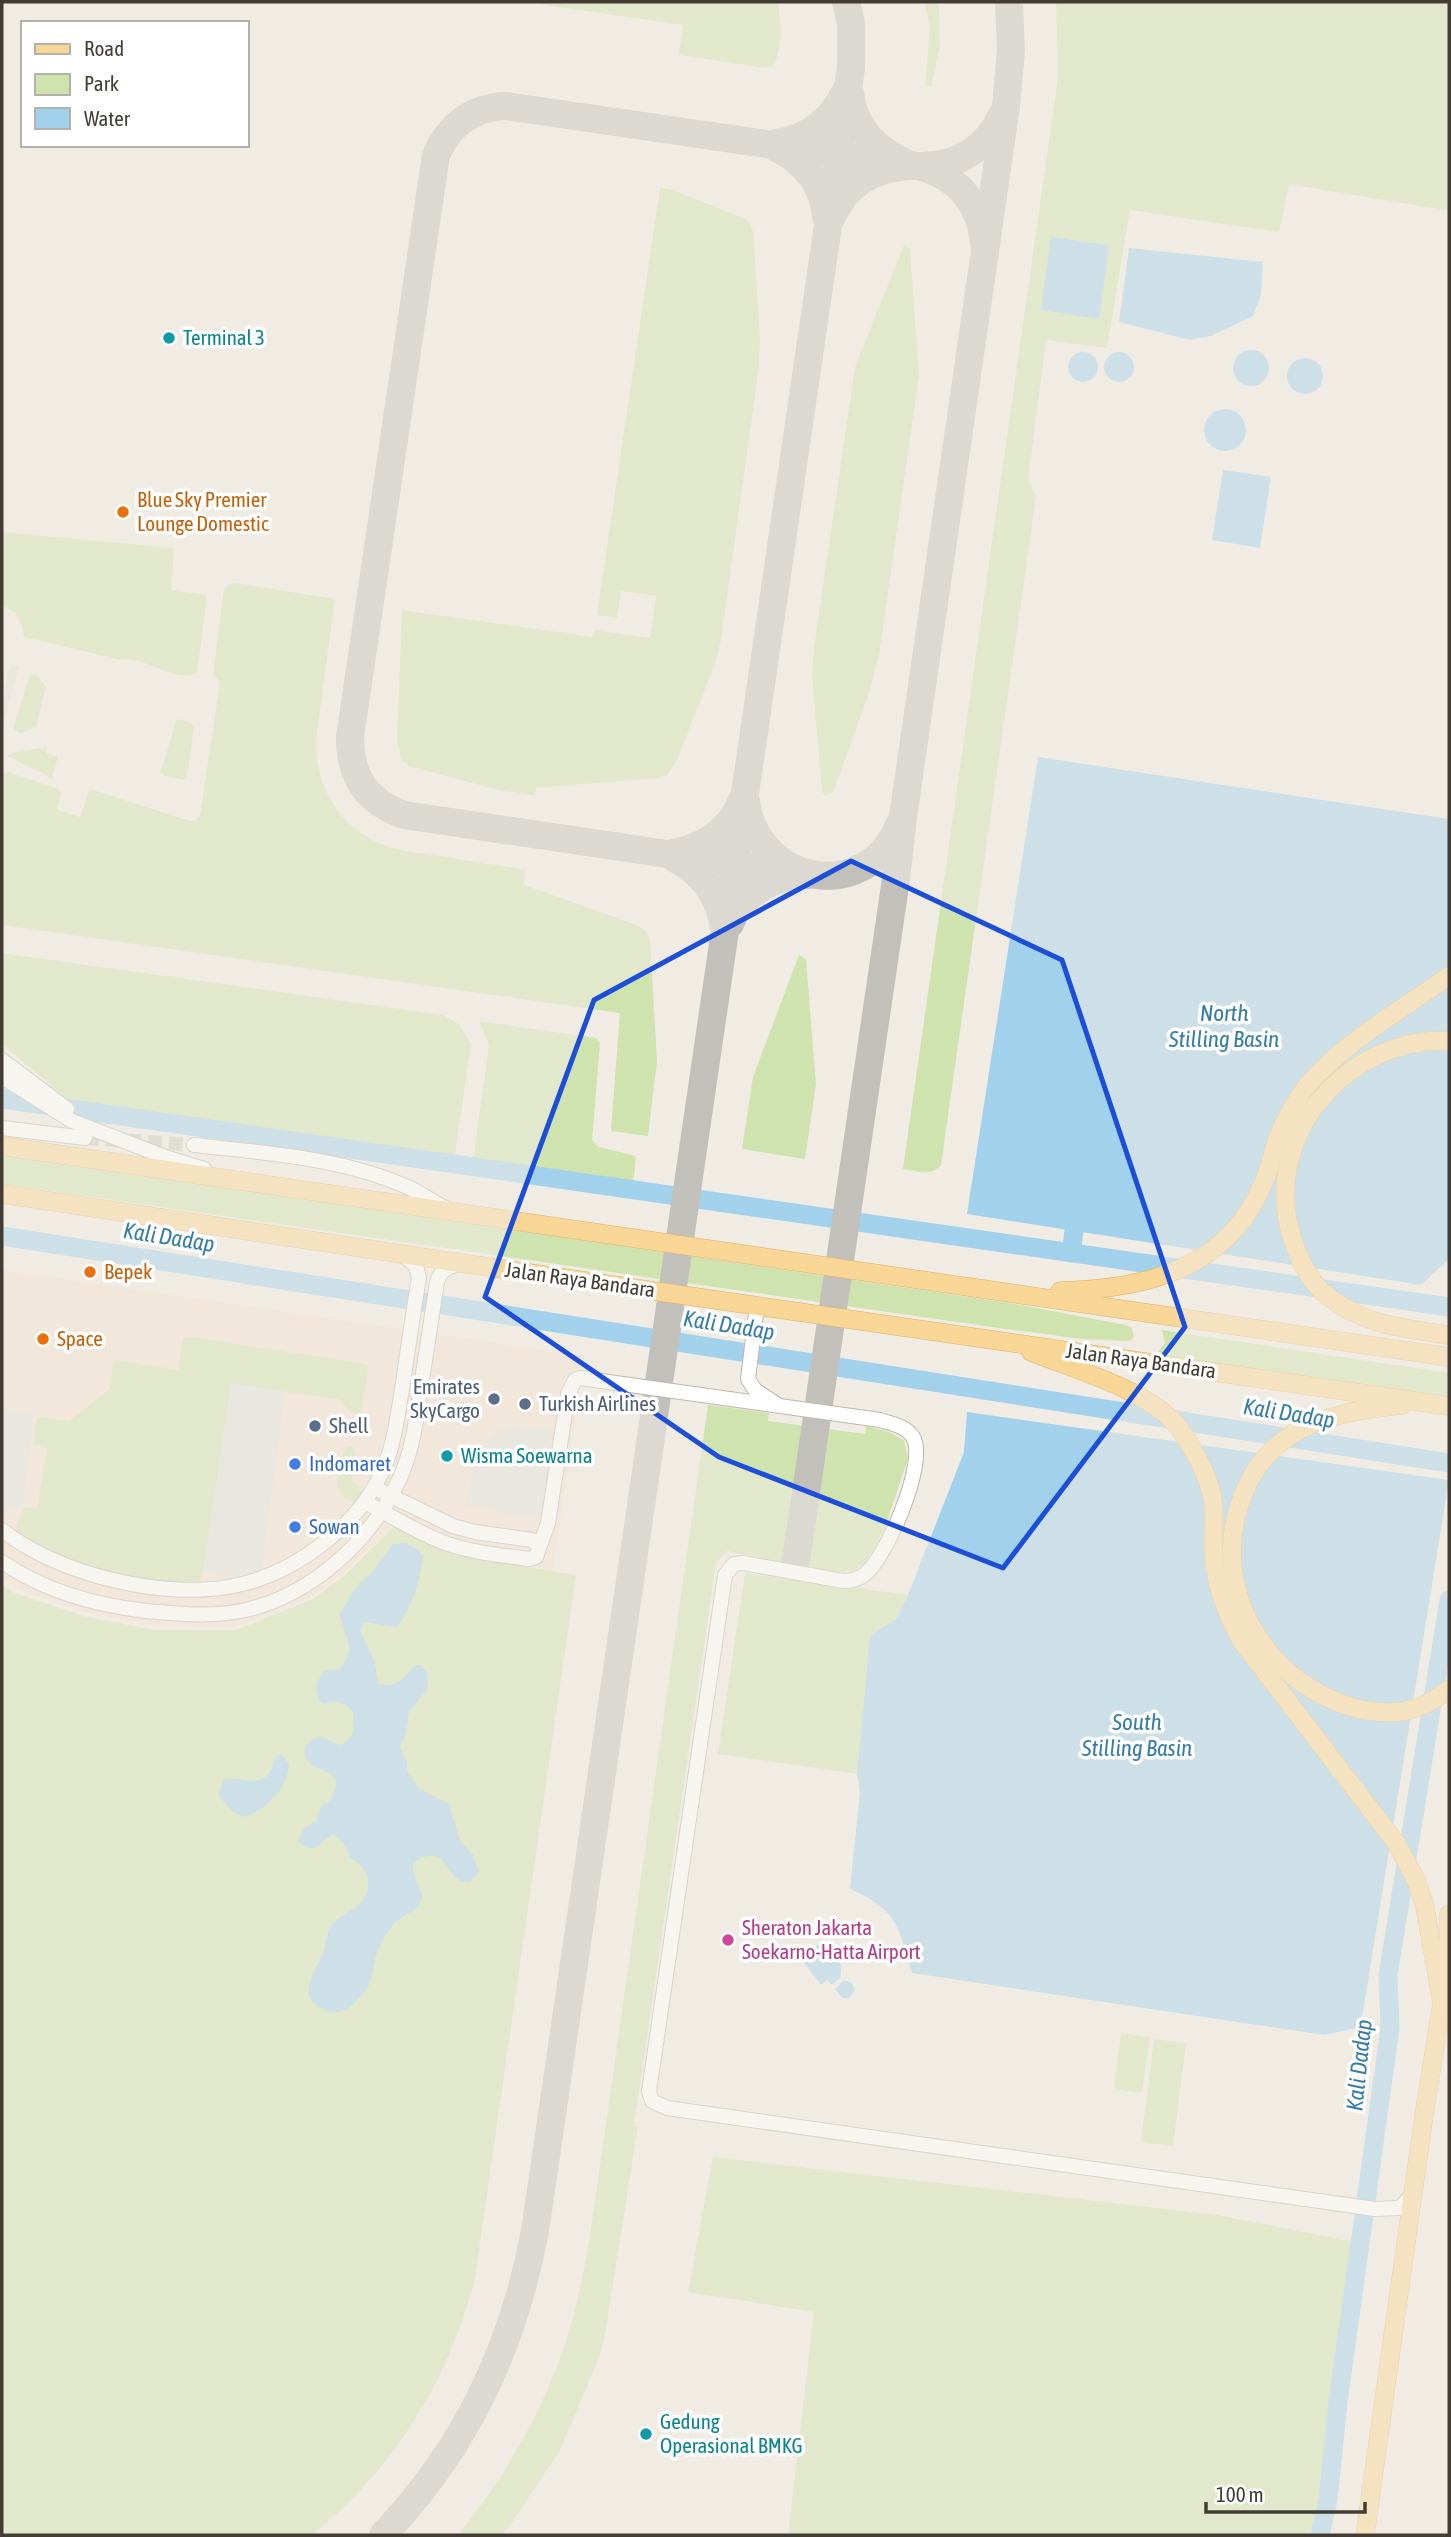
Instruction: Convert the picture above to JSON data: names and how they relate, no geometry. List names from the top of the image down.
{
  "streets": {
    "main road": ["Jalan Raya Bandara"]
  },
  "water": ["North Stilling Basin", "Kali Dadap", "South Stilling Basin"],
  "places": [
    "Terminal 3",
    "Blue Sky Premier Lounge Domestic",
    "Bepek",
    "Space",
    "Emirates SkyCargo",
    "Turkish Airlines",
    "Shell",
    "Wisma Soewarna",
    "Indomaret",
    "Sowan",
    "Sheraton Jakarta Soekarno-Hatta Airport",
    "Gedung Operasional BMKG"
  ],
  "legend": ["Road", "Park", "Water"],
  "scale_bar": "100 m"
}
